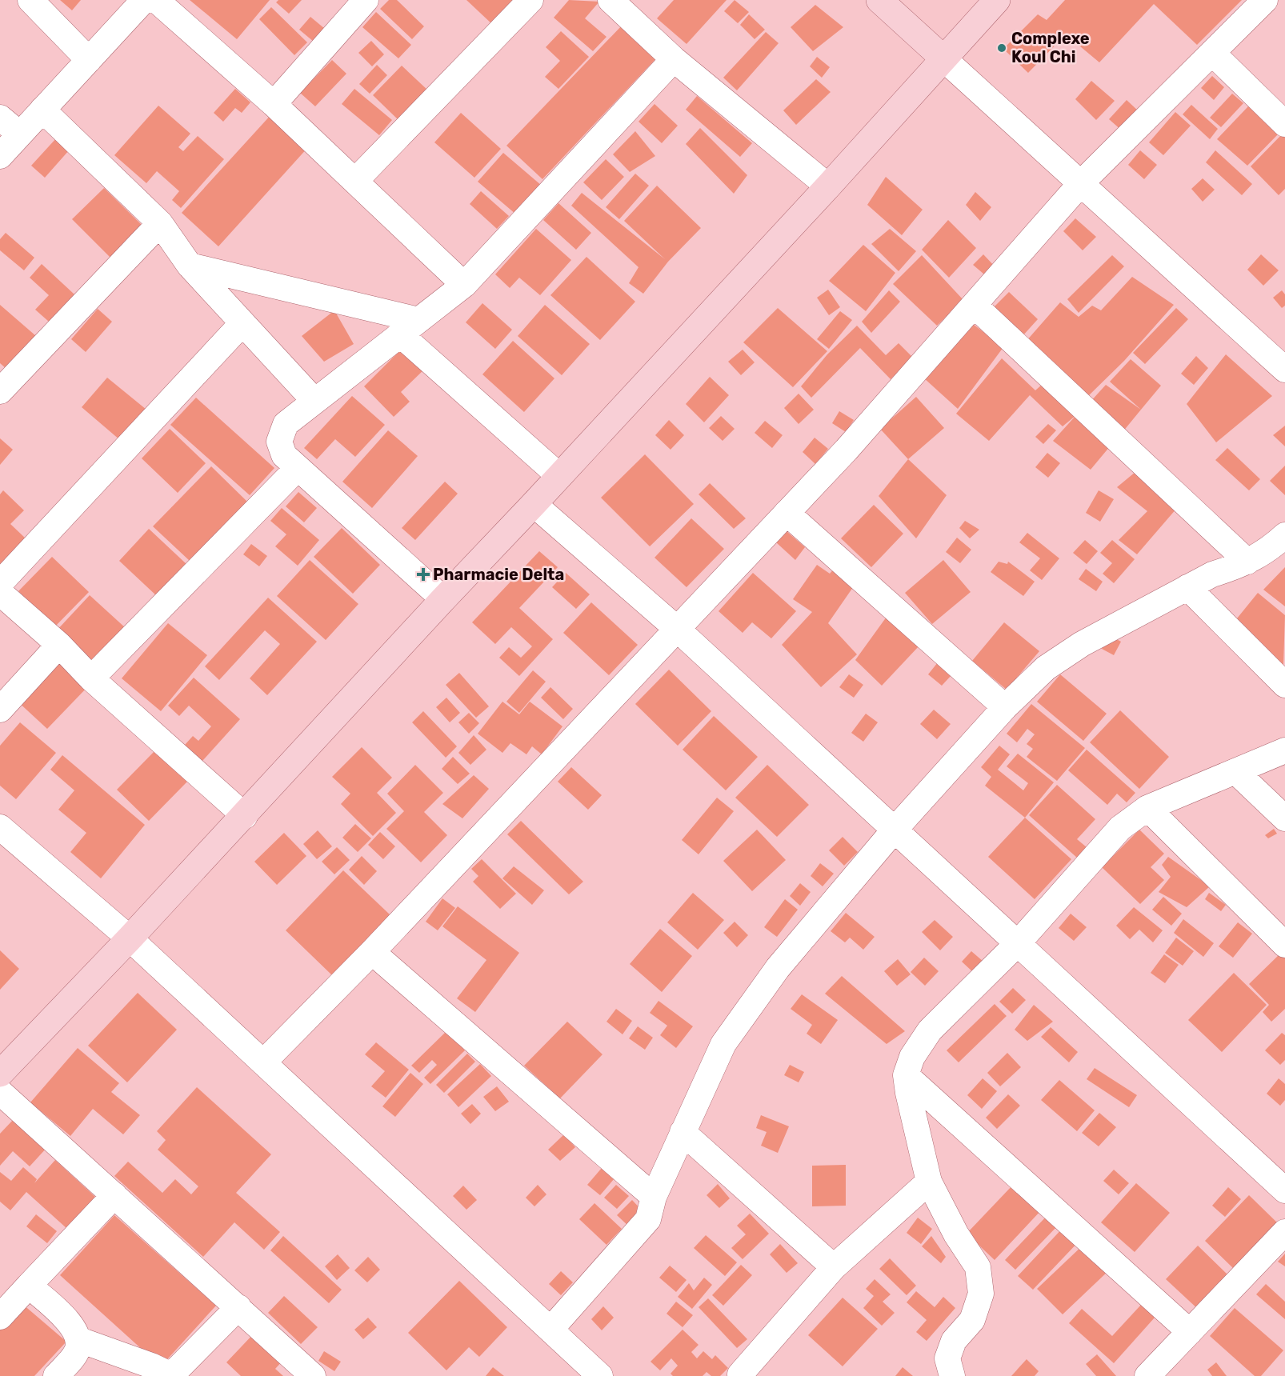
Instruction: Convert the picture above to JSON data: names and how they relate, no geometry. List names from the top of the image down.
{
  "places": {
    "other": ["Complexe Koul Chi"],
    "health": ["Pharmacie Delta"]
  }
}
